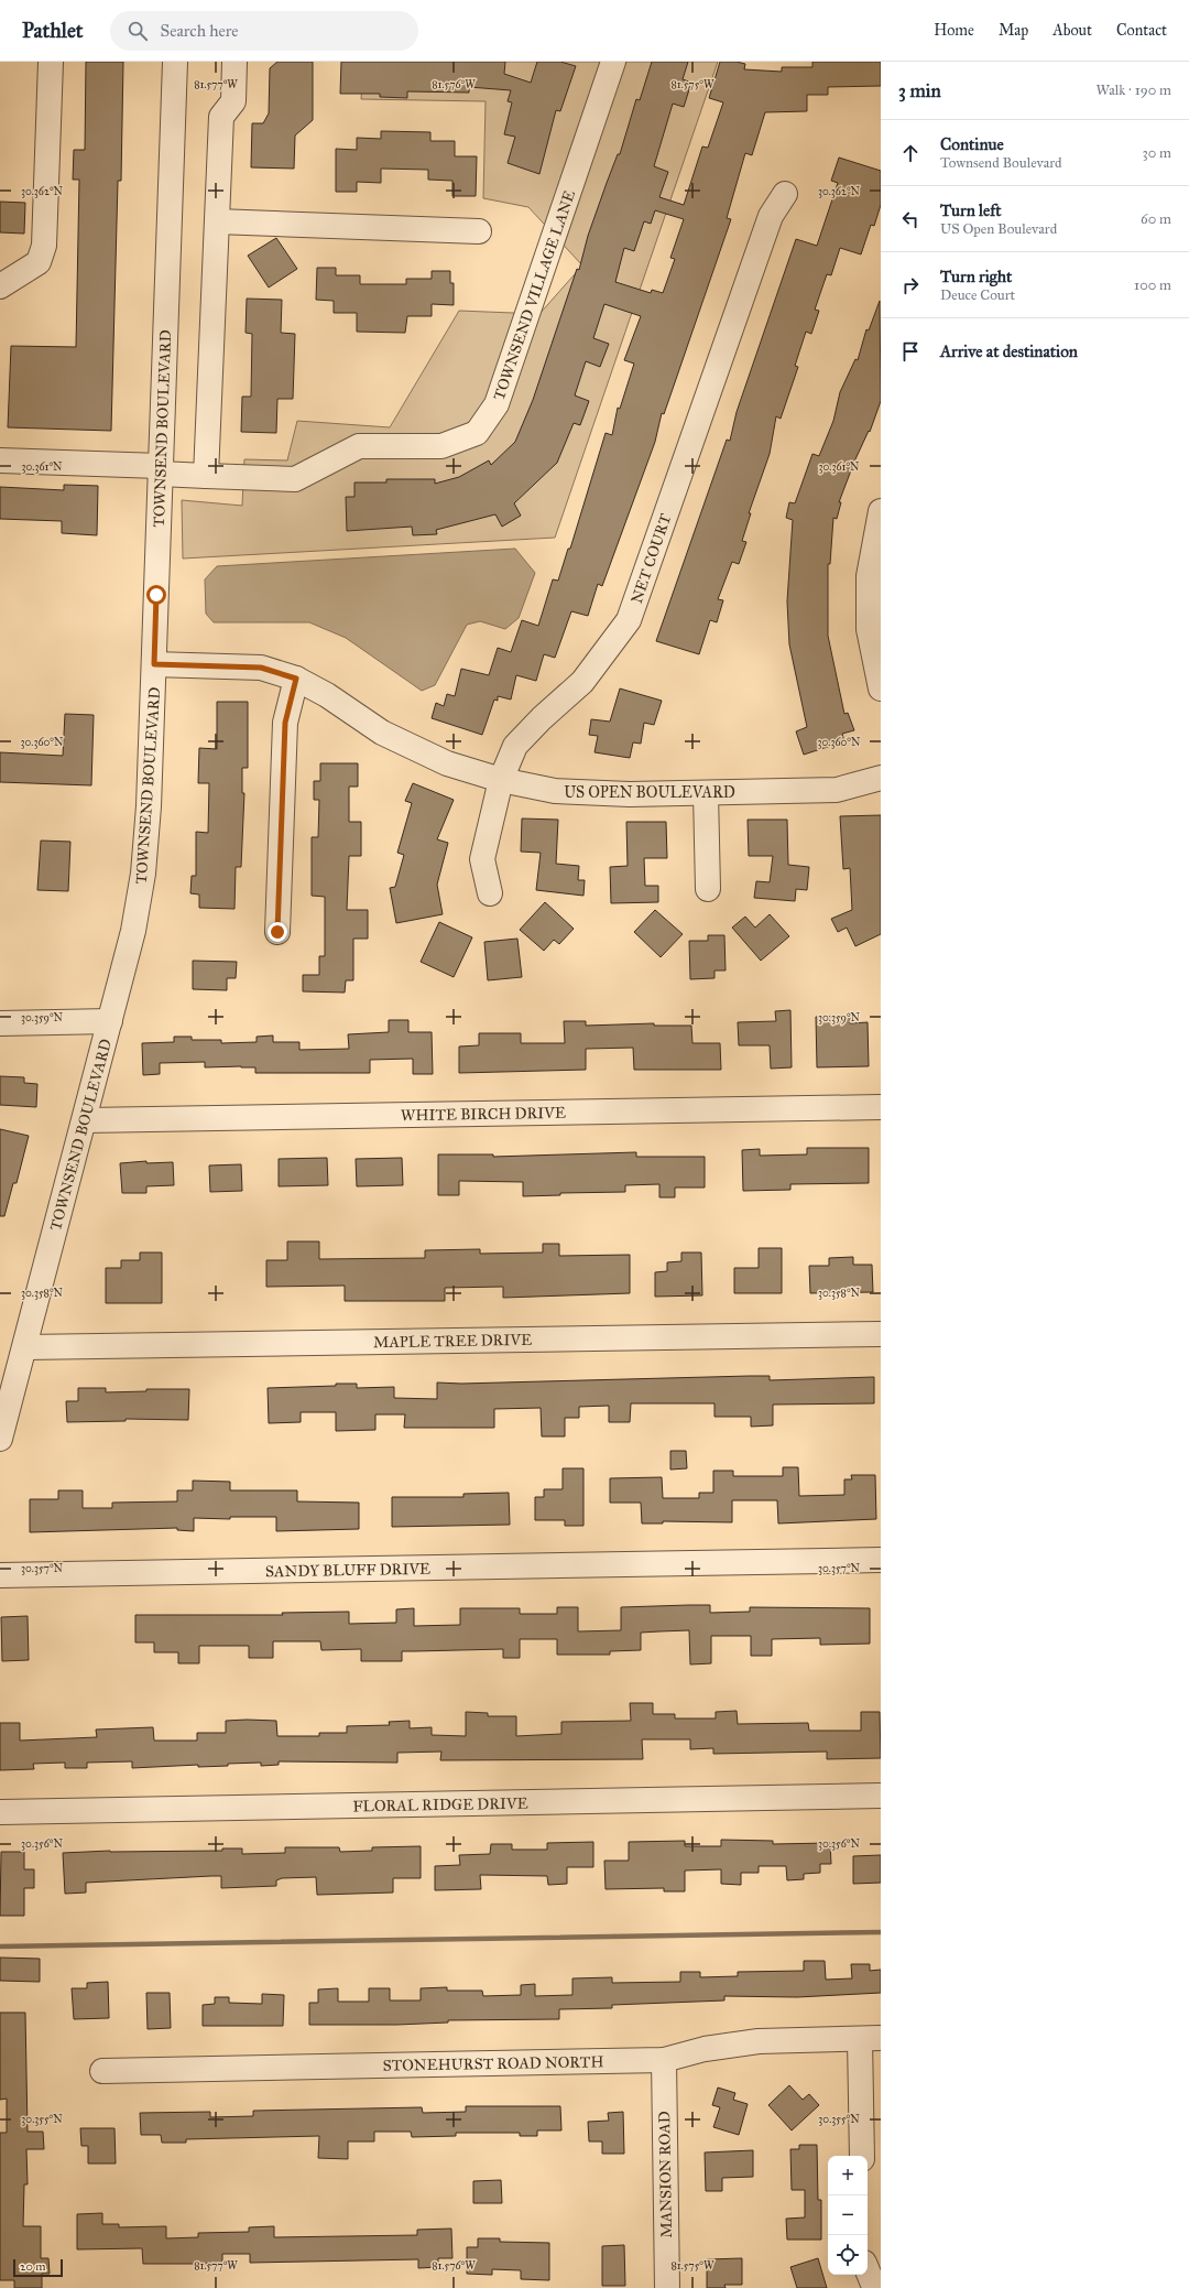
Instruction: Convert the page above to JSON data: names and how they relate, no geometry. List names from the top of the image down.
{
  "streets": {
    "street": [
      "TOWNSEND VILLAGE LANE",
      "TOWNSEND BOULEVARD",
      "NET COURT",
      "US OPEN BOULEVARD",
      "WHITE BIRCH DRIVE",
      "MAPLE TREE DRIVE",
      "SANDY BLUFF DRIVE",
      "FLORAL RIDGE DRIVE",
      "STONEHURST ROAD NORTH",
      "MANSION ROAD"
    ]
  },
  "crossings": [
    ["TOWNSEND VILLAGE LANE", "TOWNSEND BOULEVARD"],
    ["TOWNSEND BOULEVARD", "US OPEN BOULEVARD"],
    ["TOWNSEND BOULEVARD", "WHITE BIRCH DRIVE"],
    ["TOWNSEND BOULEVARD", "MAPLE TREE DRIVE"],
    ["NET COURT", "US OPEN BOULEVARD"],
    ["STONEHURST ROAD NORTH", "MANSION ROAD"]
  ],
  "scale_bar": "20 m",
  "page": {
    "header": "Pathlet",
    "search": "Search here",
    "nav": [
      "Home",
      "Map",
      "About",
      "Contact"
    ],
    "heading": ["3 min", "Walk · 190 m"],
    "list": [
      ["Continue", "Townsend Boulevard", "30 m"],
      ["Turn left", "US Open Boulevard", "60 m"],
      ["Turn right", "Deuce Court", "100 m"],
      "Arrive at destination"
    ],
    "map_buttons": ["+", "−"],
    "scale": "20 m"
  },
  "coordinates": [
    "81.577°W",
    "81.576°W",
    "81.575°W",
    "30.362°N",
    "30.361°N",
    "30.360°N",
    "30.359°N",
    "30.358°N",
    "30.357°N",
    "30.356°N",
    "30.355°N"
  ]
}
